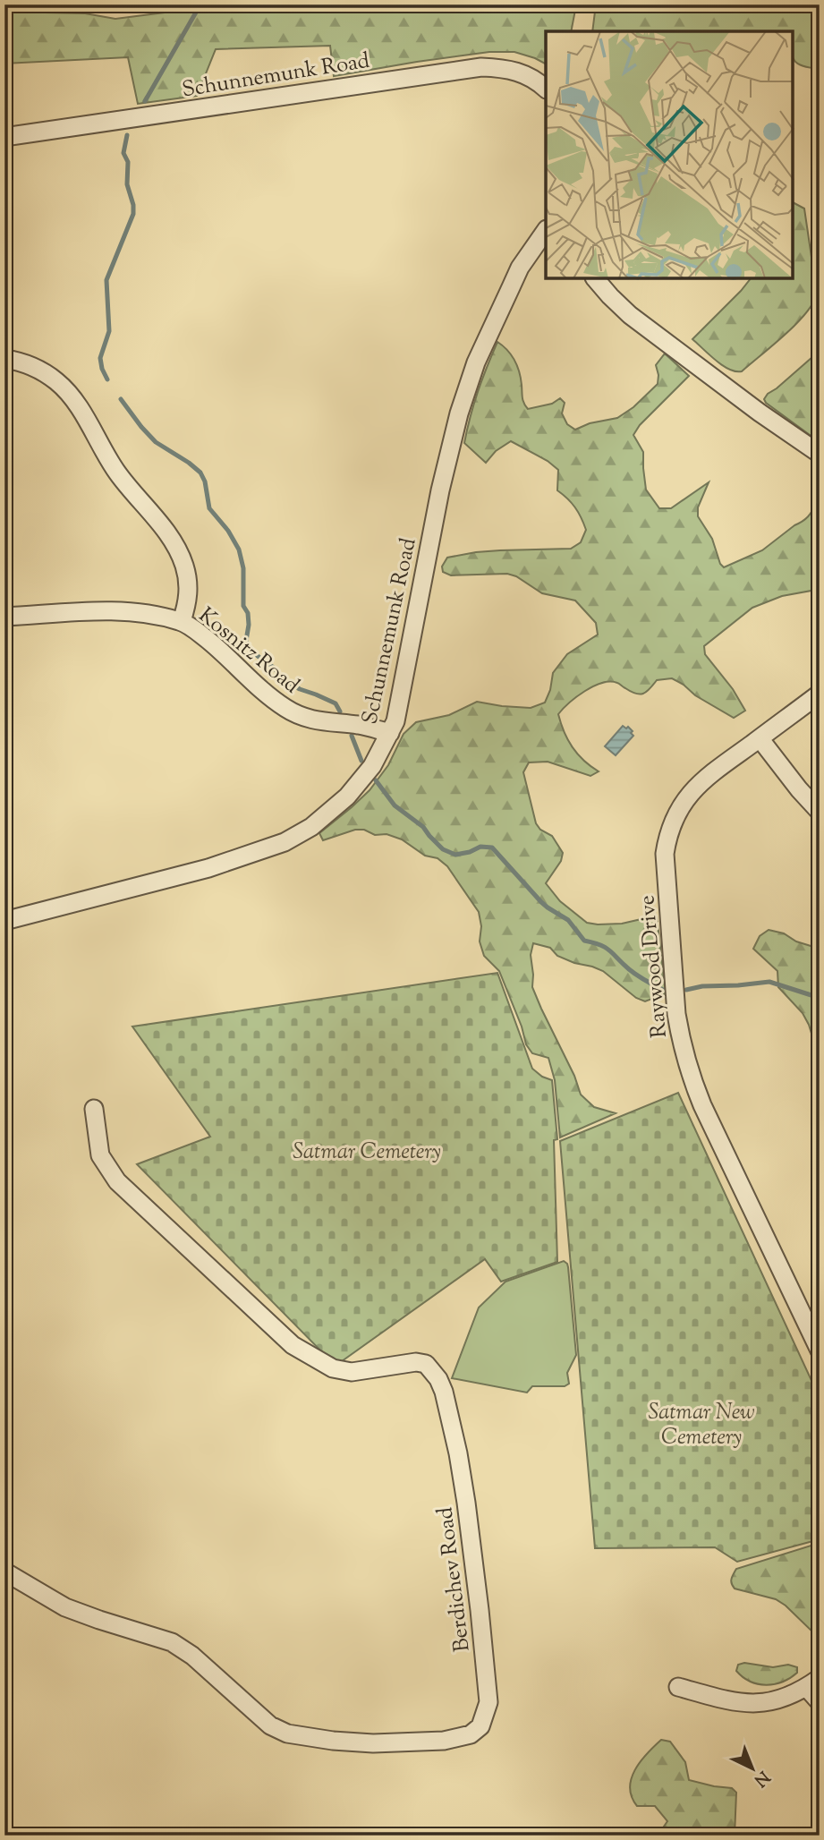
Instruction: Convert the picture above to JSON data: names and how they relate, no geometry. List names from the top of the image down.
{
  "streets": {
    "street": [
      "Schunnemunk Road",
      "Kosnitz Road",
      "Raywood Drive",
      "Berdichev Road"
    ]
  },
  "crossings": [
    ["Schunnemunk Road", "Kosnitz Road"]
  ],
  "parks": ["Satmar Cemetery", "Satmar New Cemetery"],
  "north": "bottom right"
}
